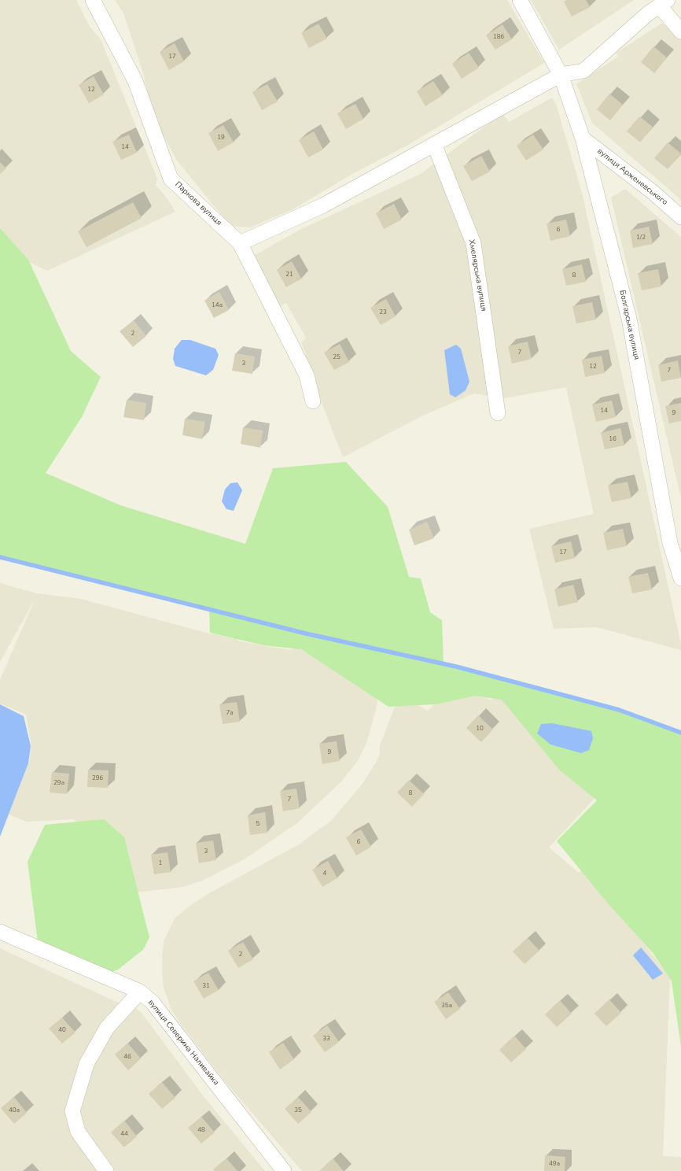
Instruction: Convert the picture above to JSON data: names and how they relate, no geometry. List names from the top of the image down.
{
  "streets": {
    "street": [
      "вулиця Арженевського",
      "Паркова вулиця",
      "Хмелярська вулиця",
      "Болгарська вулиця",
      "вулиця Северина Наливайка"
    ]
  },
  "crossings": [
    ["вулиця Арженевського", "Болгарська вулиця"]
  ],
  "house_numbers": [
    "18б",
    "17",
    "12",
    "19",
    "14",
    "6",
    "1/2",
    "21",
    "8",
    "14а",
    "23",
    "2",
    "7",
    "25",
    "3",
    "12",
    "7",
    "14",
    "9",
    "16",
    "17",
    "7а",
    "10",
    "9",
    "29б",
    "29а",
    "8",
    "7",
    "5",
    "6",
    "3",
    "1",
    "4",
    "2",
    "31",
    "35а",
    "40",
    "33",
    "46",
    "40а",
    "35",
    "48",
    "44",
    "49а"
  ]
}
